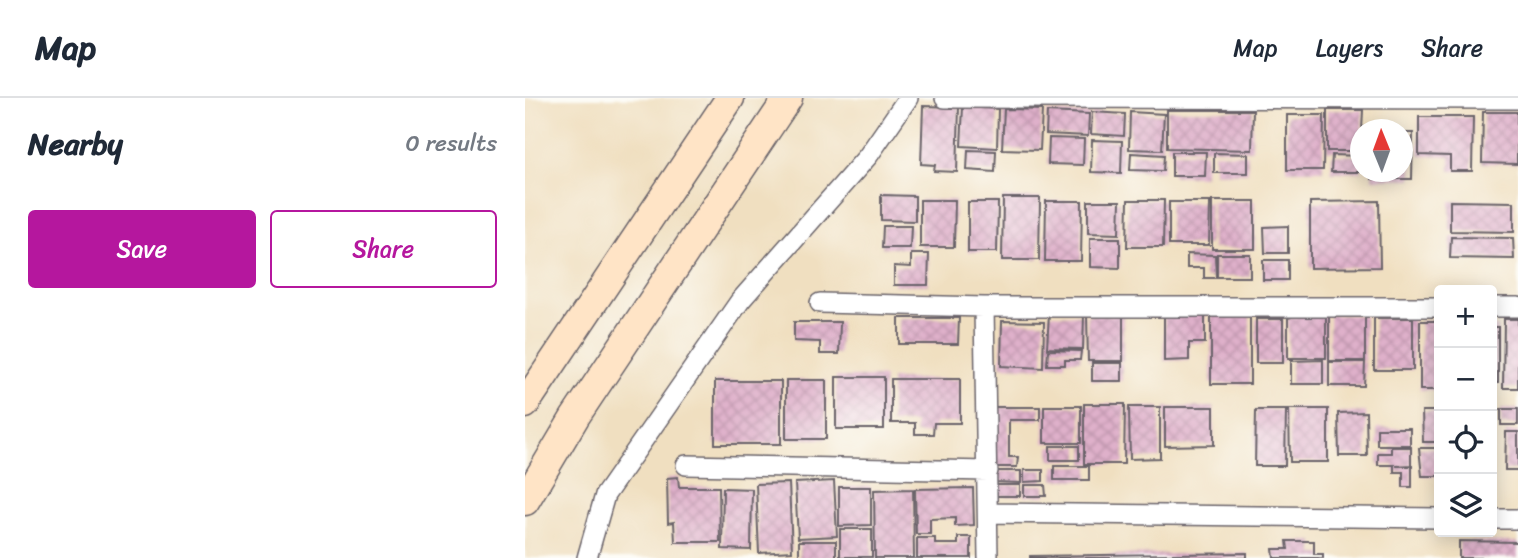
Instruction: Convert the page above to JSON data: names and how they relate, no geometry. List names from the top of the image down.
{
  "north": "top",
  "page": {
    "header": "Map",
    "nav": ["Map", "Layers", "Share"],
    "heading": ["Nearby", "0 results"],
    "buttons": ["Save", "Share"],
    "map_buttons": ["+", "−"]
  }
}
